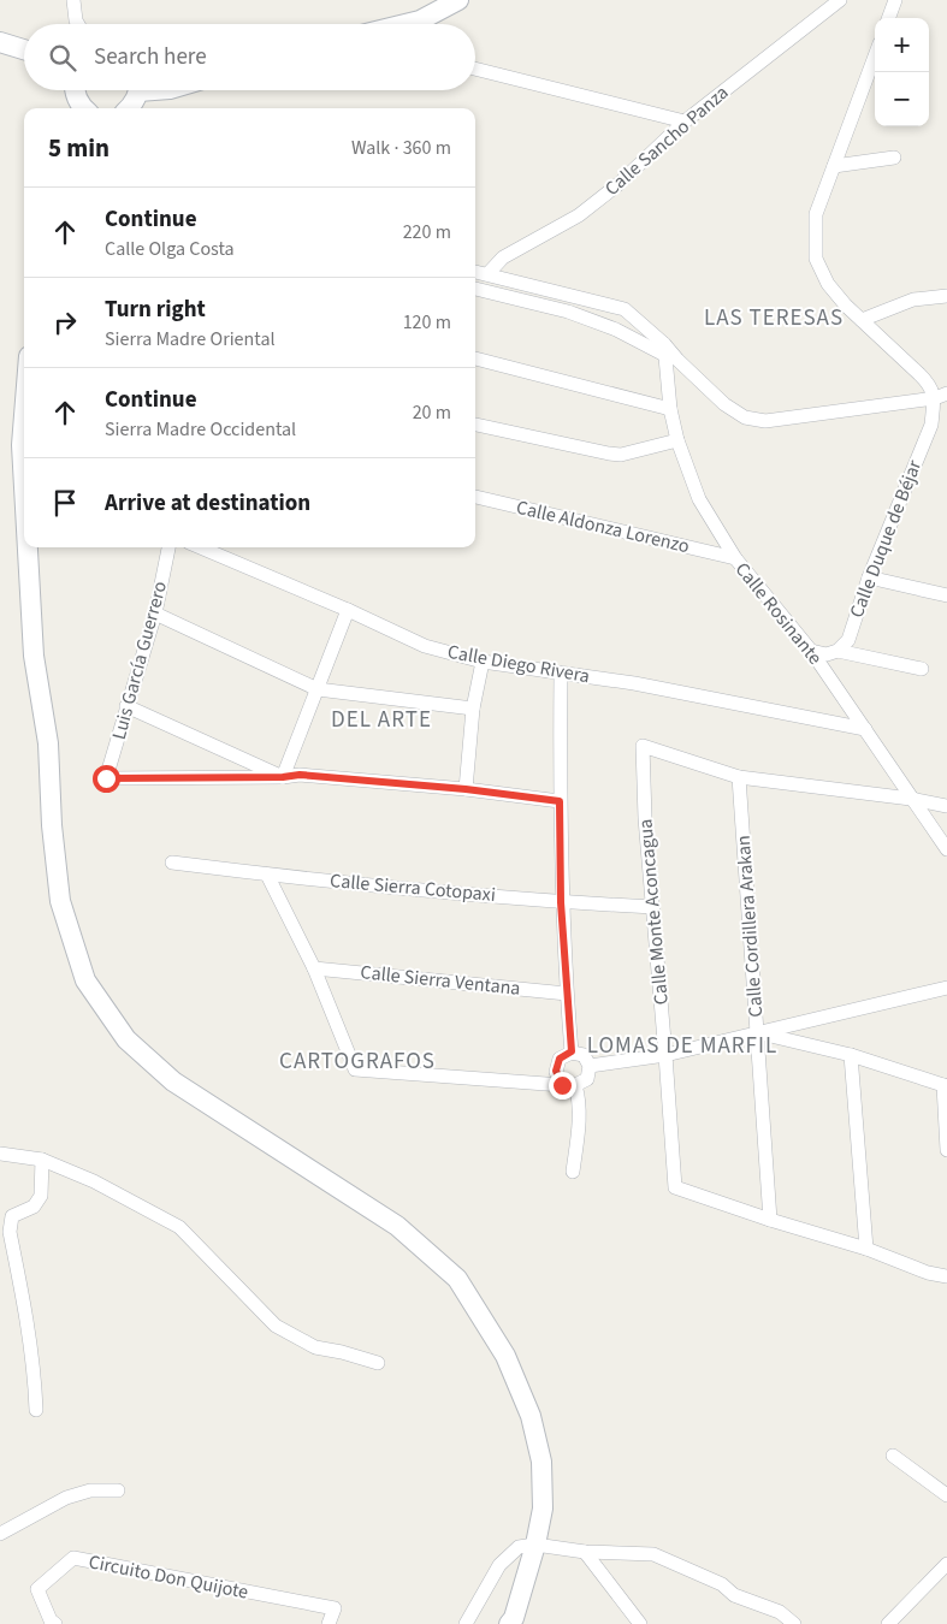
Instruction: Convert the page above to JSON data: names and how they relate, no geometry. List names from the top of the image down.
{
  "streets": {
    "street": [
      "Calle Sancho Panza",
      "Calle Aldonza Lorenzo",
      "Calle Duque de Béjar",
      "Calle Rosinante",
      "Luis García Guerrero",
      "Calle Diego Rivera",
      "Calle Sierra Cotopaxi",
      "Calle Monte Aconcagua",
      "Calle Cordillera Arakan",
      "Calle Sierra Ventana",
      "Circuito Don Quijote"
    ]
  },
  "crossings": [
    ["Calle Aldonza Lorenzo", "Calle Rosinante"],
    ["Calle Rosinante", "Calle Diego Rivera"],
    ["Calle Sierra Cotopaxi", "Calle Monte Aconcagua"],
    ["Calle Monte Aconcagua", "Calle Cordillera Arakan"]
  ],
  "districts": [
    "LAS TERESAS",
    "DEL ARTE",
    "LOMAS DE MARFIL",
    "CARTOGRAFOS"
  ],
  "page": {
    "map_buttons": ["+", "−"],
    "search": "Search here",
    "heading": ["5 min", "Walk · 360 m"],
    "list": [
      ["Continue", "Calle Olga Costa", "220 m"],
      ["Turn right", "Sierra Madre Oriental", "120 m"],
      ["Continue", "Sierra Madre Occidental", "20 m"],
      "Arrive at destination"
    ]
  }
}
